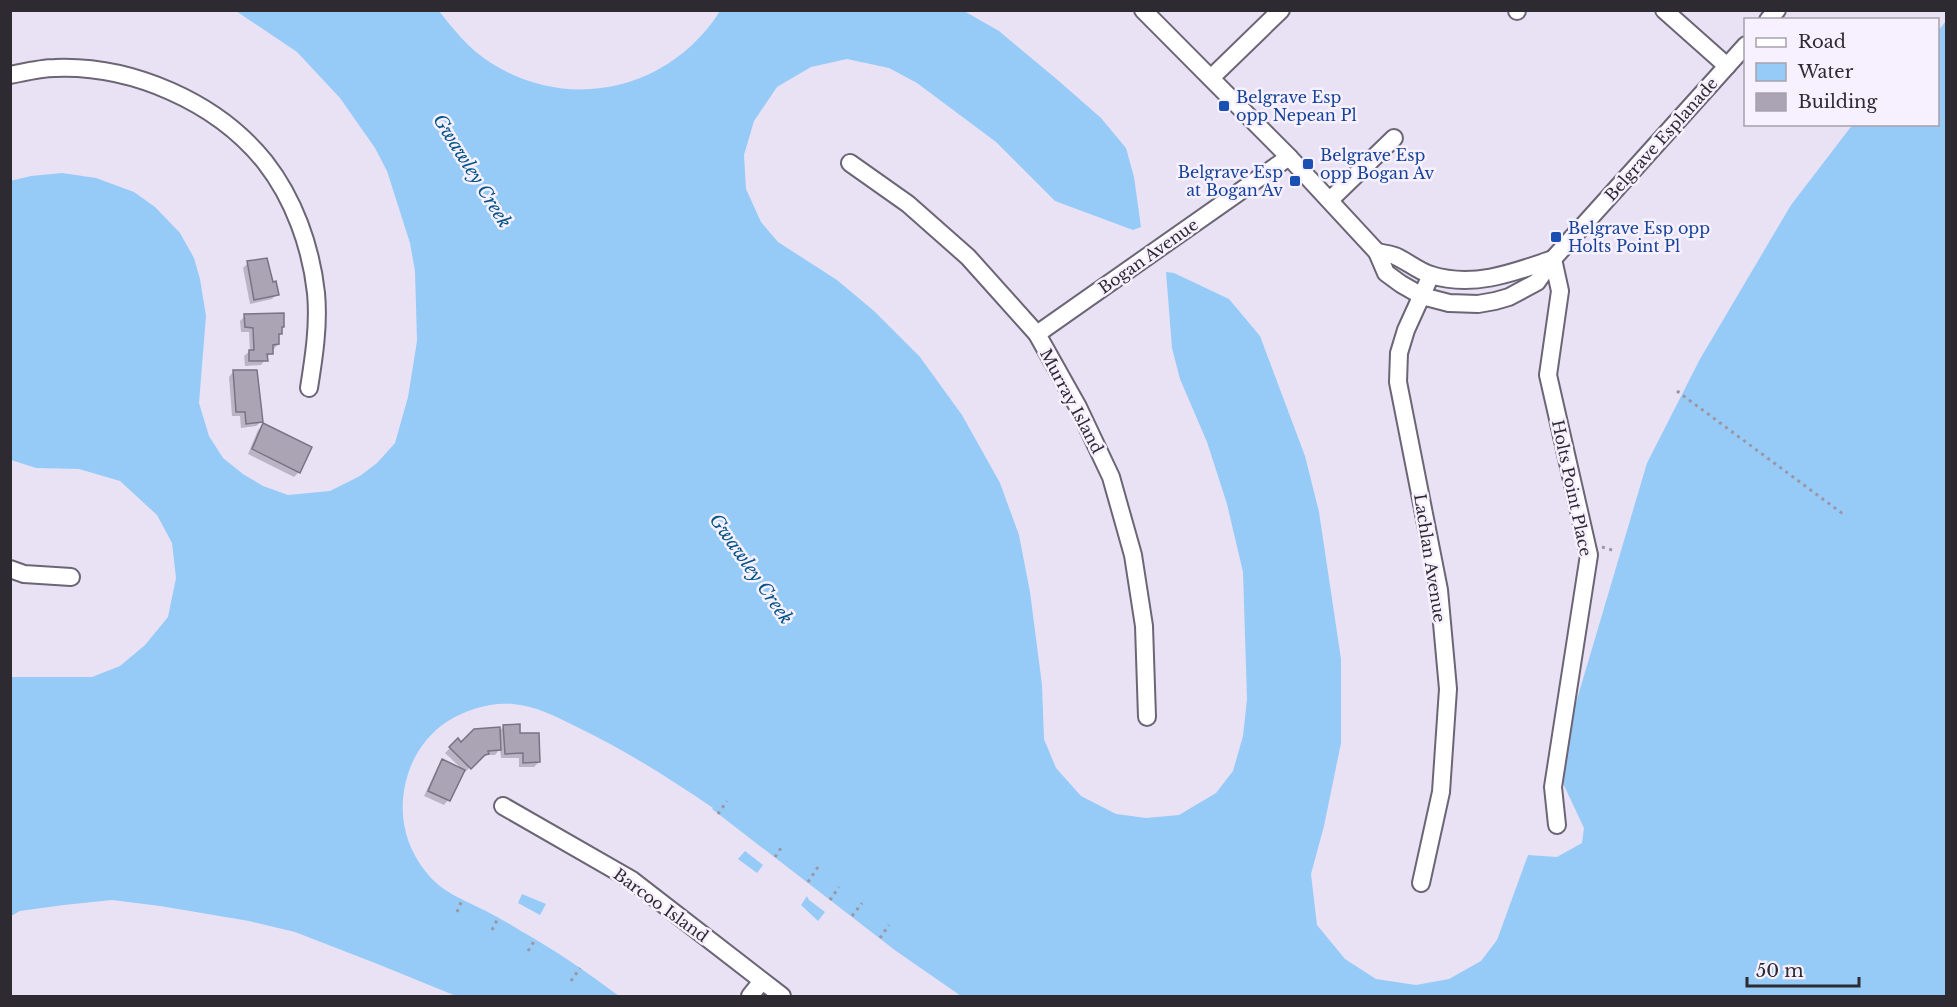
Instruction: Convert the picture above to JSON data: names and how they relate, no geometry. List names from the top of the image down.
{
  "streets": {
    "street": [
      "Belgrave Esplanade",
      "Bogan Avenue",
      "Murray Island",
      "Holts Point Place",
      "Lachlan Avenue",
      "Barcoo Island"
    ]
  },
  "crossings": [
    ["Belgrave Esplanade", "Bogan Avenue"],
    ["Belgrave Esplanade", "Holts Point Place"],
    ["Belgrave Esplanade", "Lachlan Avenue"],
    ["Bogan Avenue", "Murray Island"]
  ],
  "water": ["Gwawley Creek"],
  "places": {
    "transit": [
      "Belgrave Esp opp Nepean Pl",
      "Belgrave Esp opp Bogan Av",
      "Belgrave Esp at Bogan Av",
      "Belgrave Esp opp Holts Point Pl"
    ]
  },
  "legend": ["Road", "Water", "Building"],
  "scale_bar": "50 m"
}
